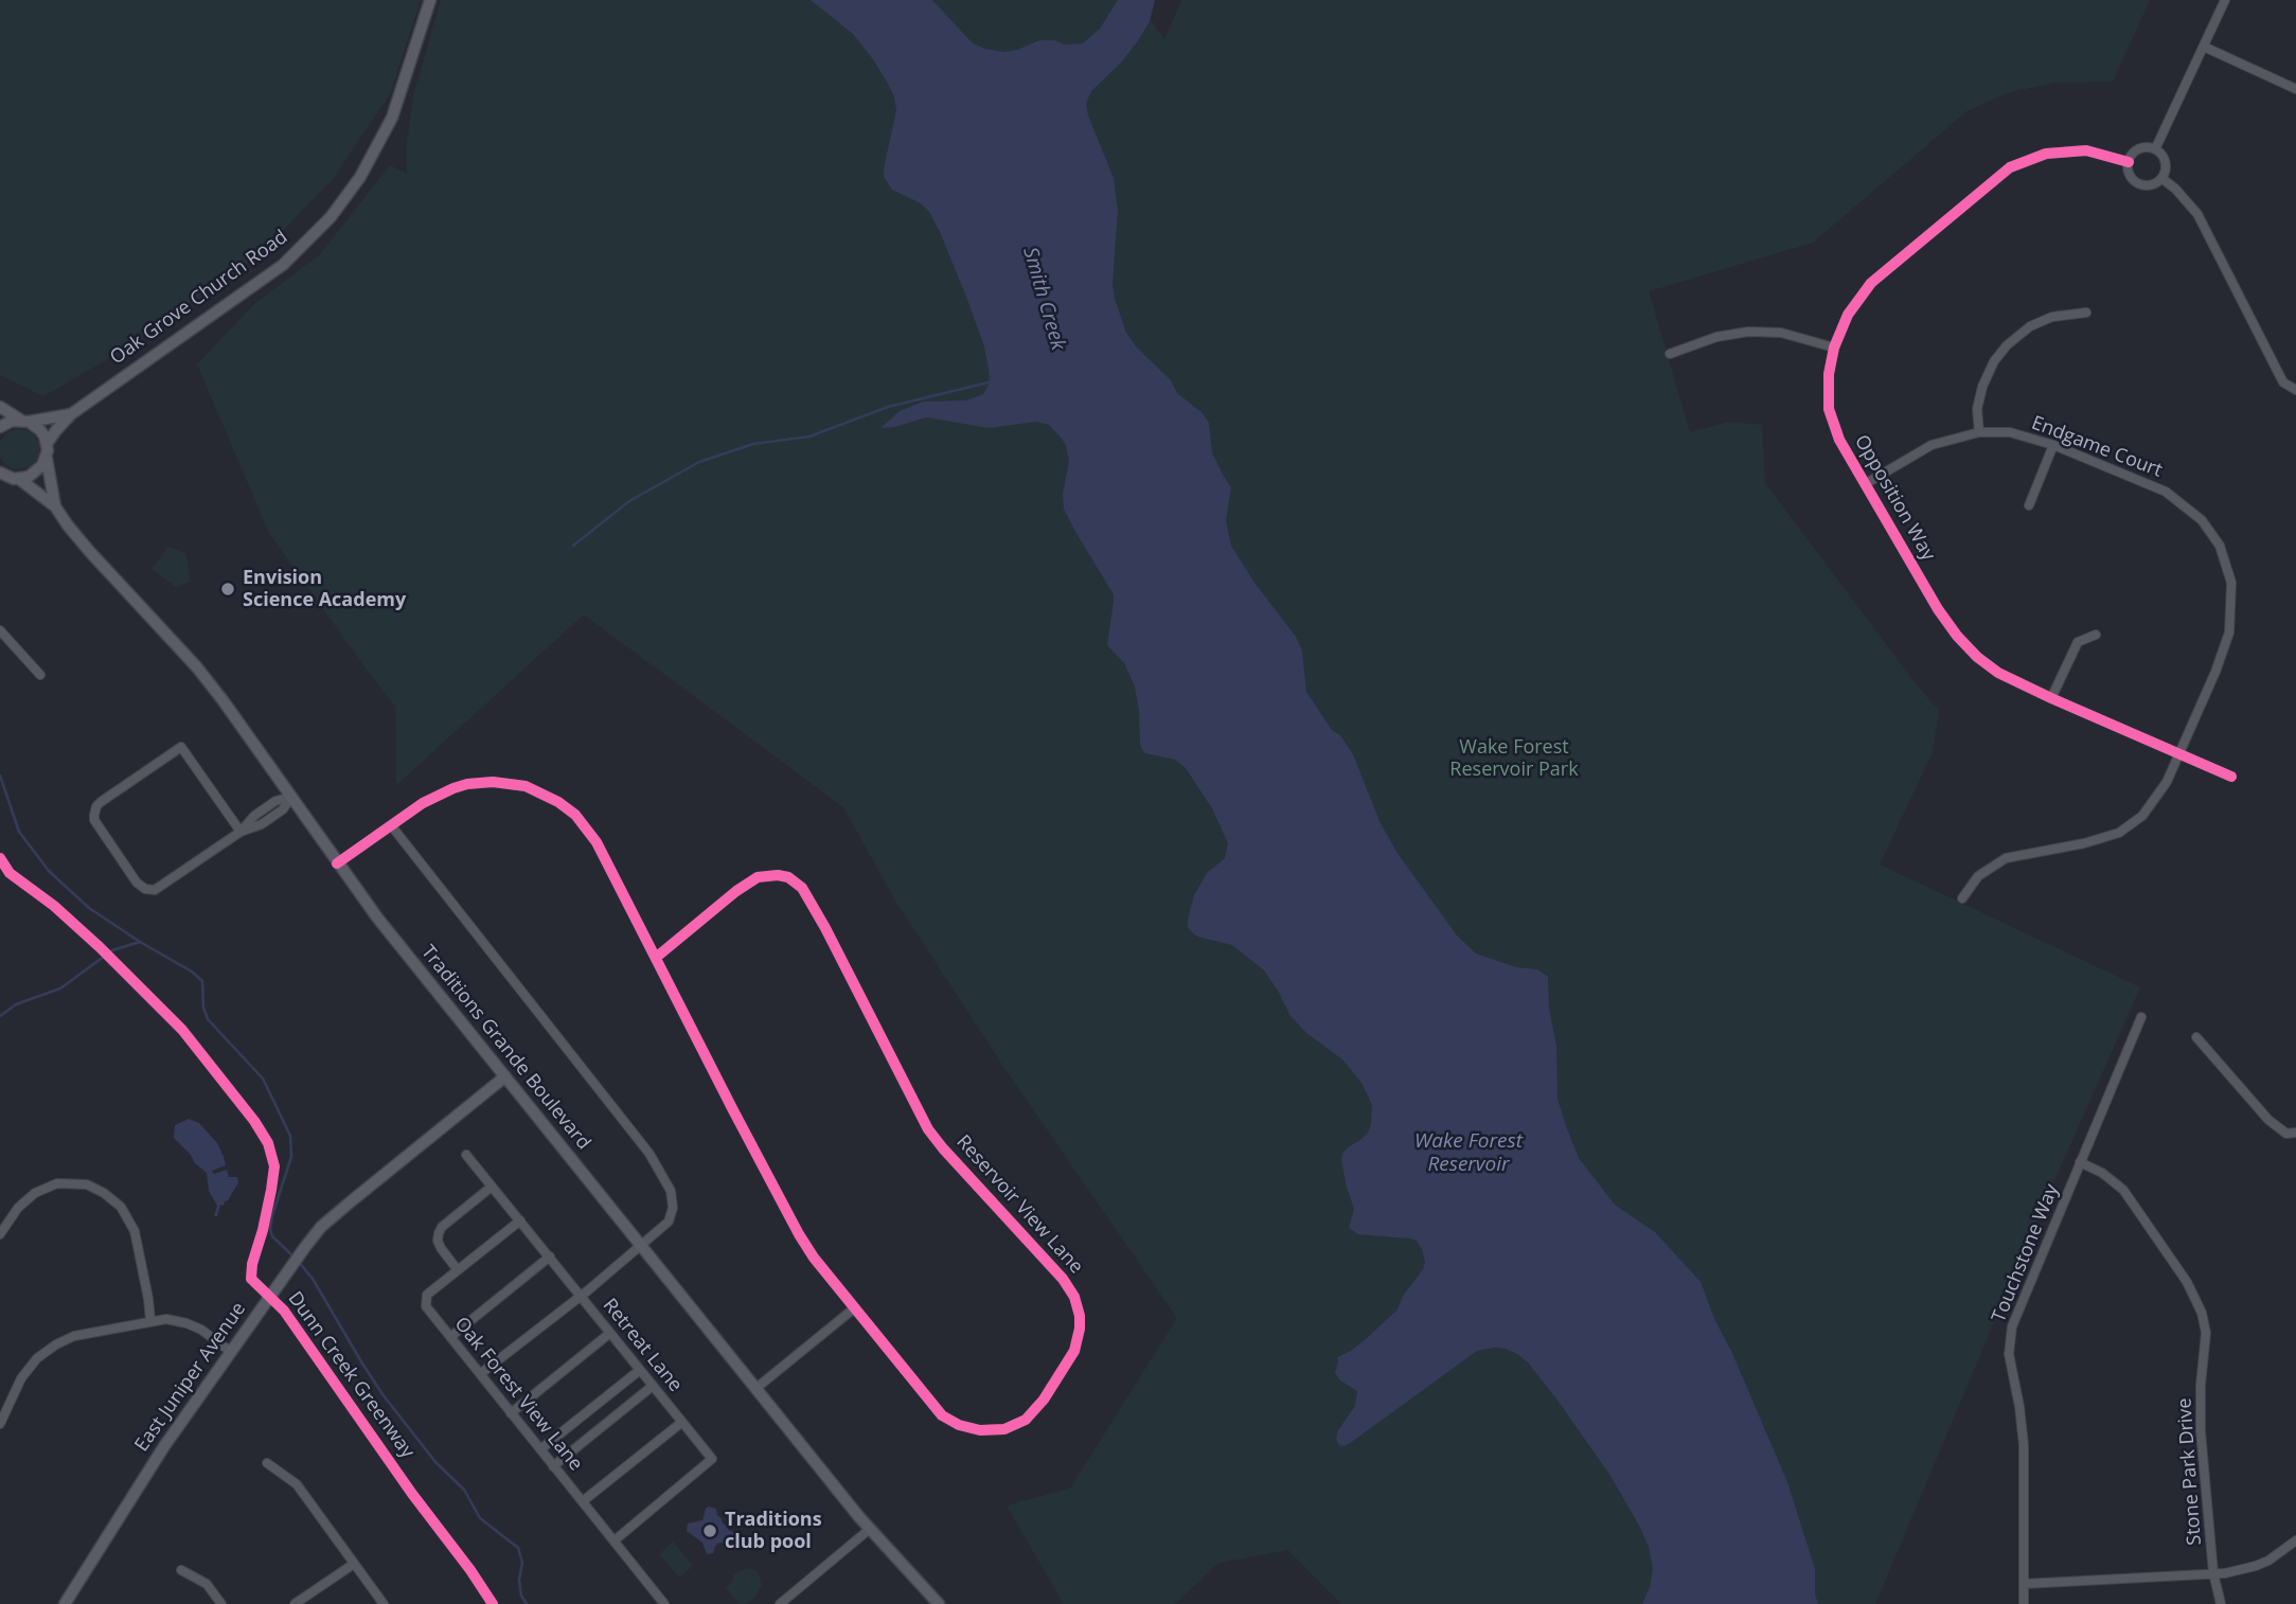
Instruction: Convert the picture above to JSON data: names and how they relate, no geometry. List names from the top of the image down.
{
  "streets": {
    "main road": ["Oak Grove Church Road", "Traditions Grande Boulevard", "East Juniper Avenue"],
    "street": [
      "Endgame Court",
      "Opposition Way",
      "Reservoir View Lane",
      "Touchstone Way",
      "Retreat Lane",
      "Oak Forest View Lane",
      "Stone Park Drive"
    ],
    "cycle path": ["Dunn Creek Greenway"]
  },
  "crossings": [
    ["Oak Grove Church Road", "Traditions Grande Boulevard"],
    ["Endgame Court", "Opposition Way"],
    ["Traditions Grande Boulevard", "Reservoir View Lane"],
    ["Traditions Grande Boulevard", "East Juniper Avenue"],
    ["Touchstone Way", "Stone Park Drive"],
    ["Retreat Lane", "Oak Forest View Lane"]
  ],
  "water": ["Smith Creek", "Wake Forest Reservoir"],
  "parks": ["Wake Forest Reservoir Park"],
  "places": ["Envision Science Academy", "Traditions club pool"]
}
